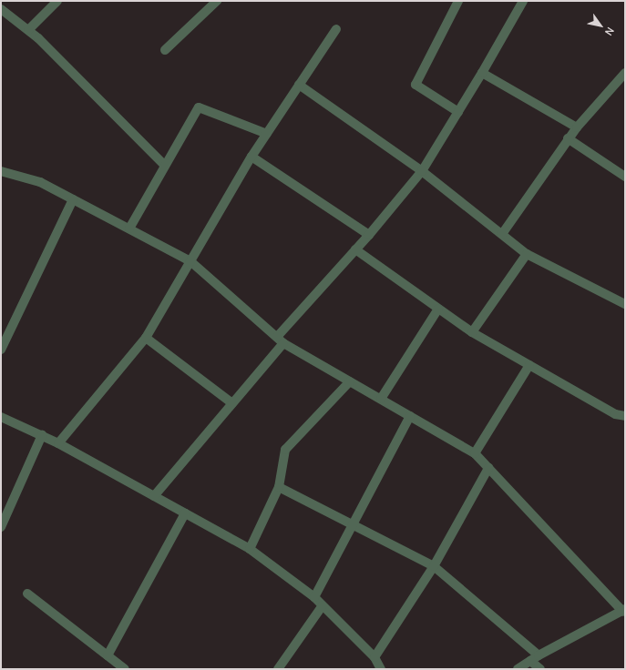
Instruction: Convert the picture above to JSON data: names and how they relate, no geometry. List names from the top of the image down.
{
  "north": "bottom right"
}
